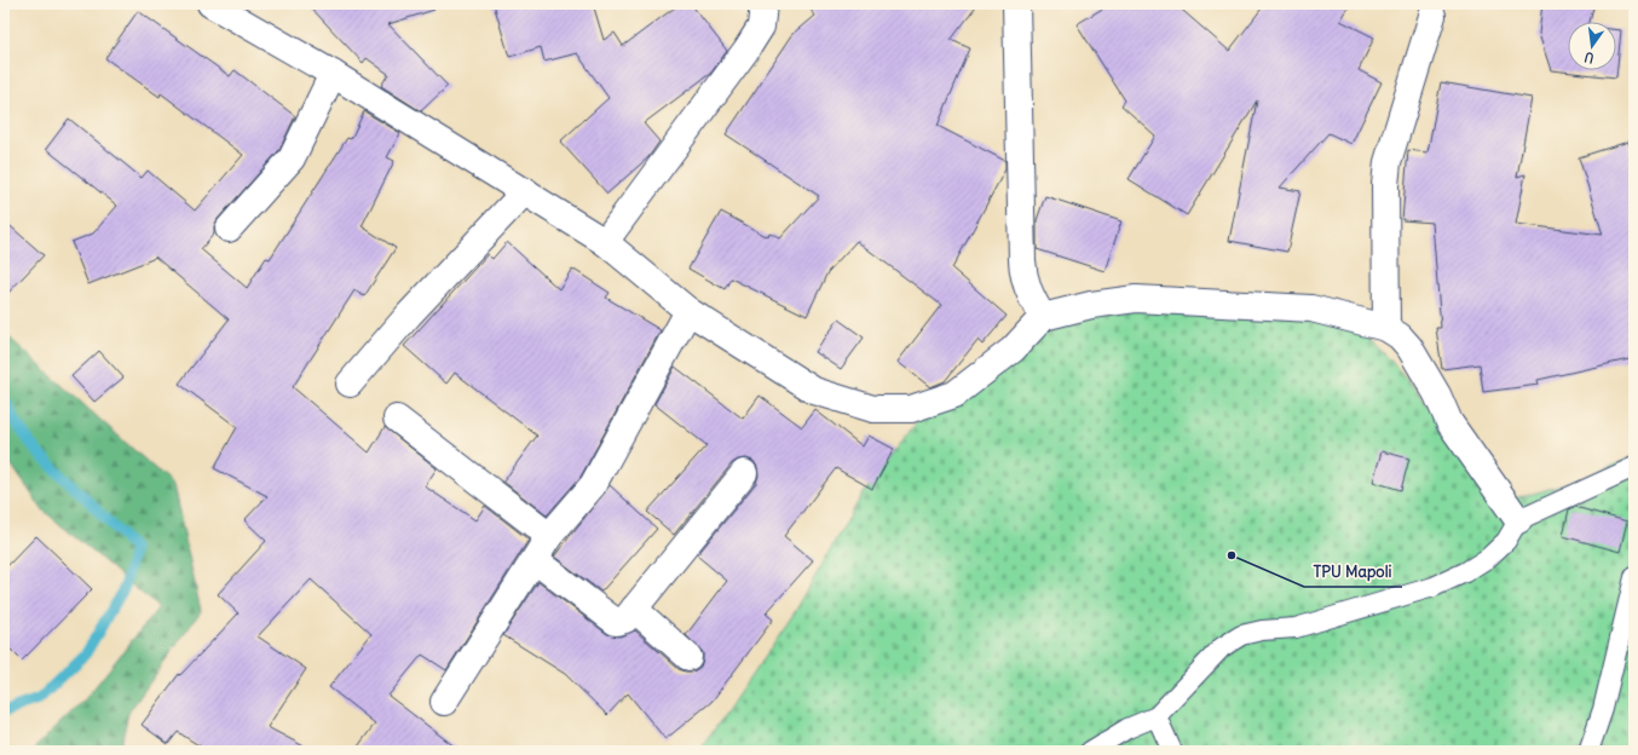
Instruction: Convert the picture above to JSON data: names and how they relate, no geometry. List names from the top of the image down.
{
  "places": ["TPU Mapoli"],
  "north": "bottom"
}
